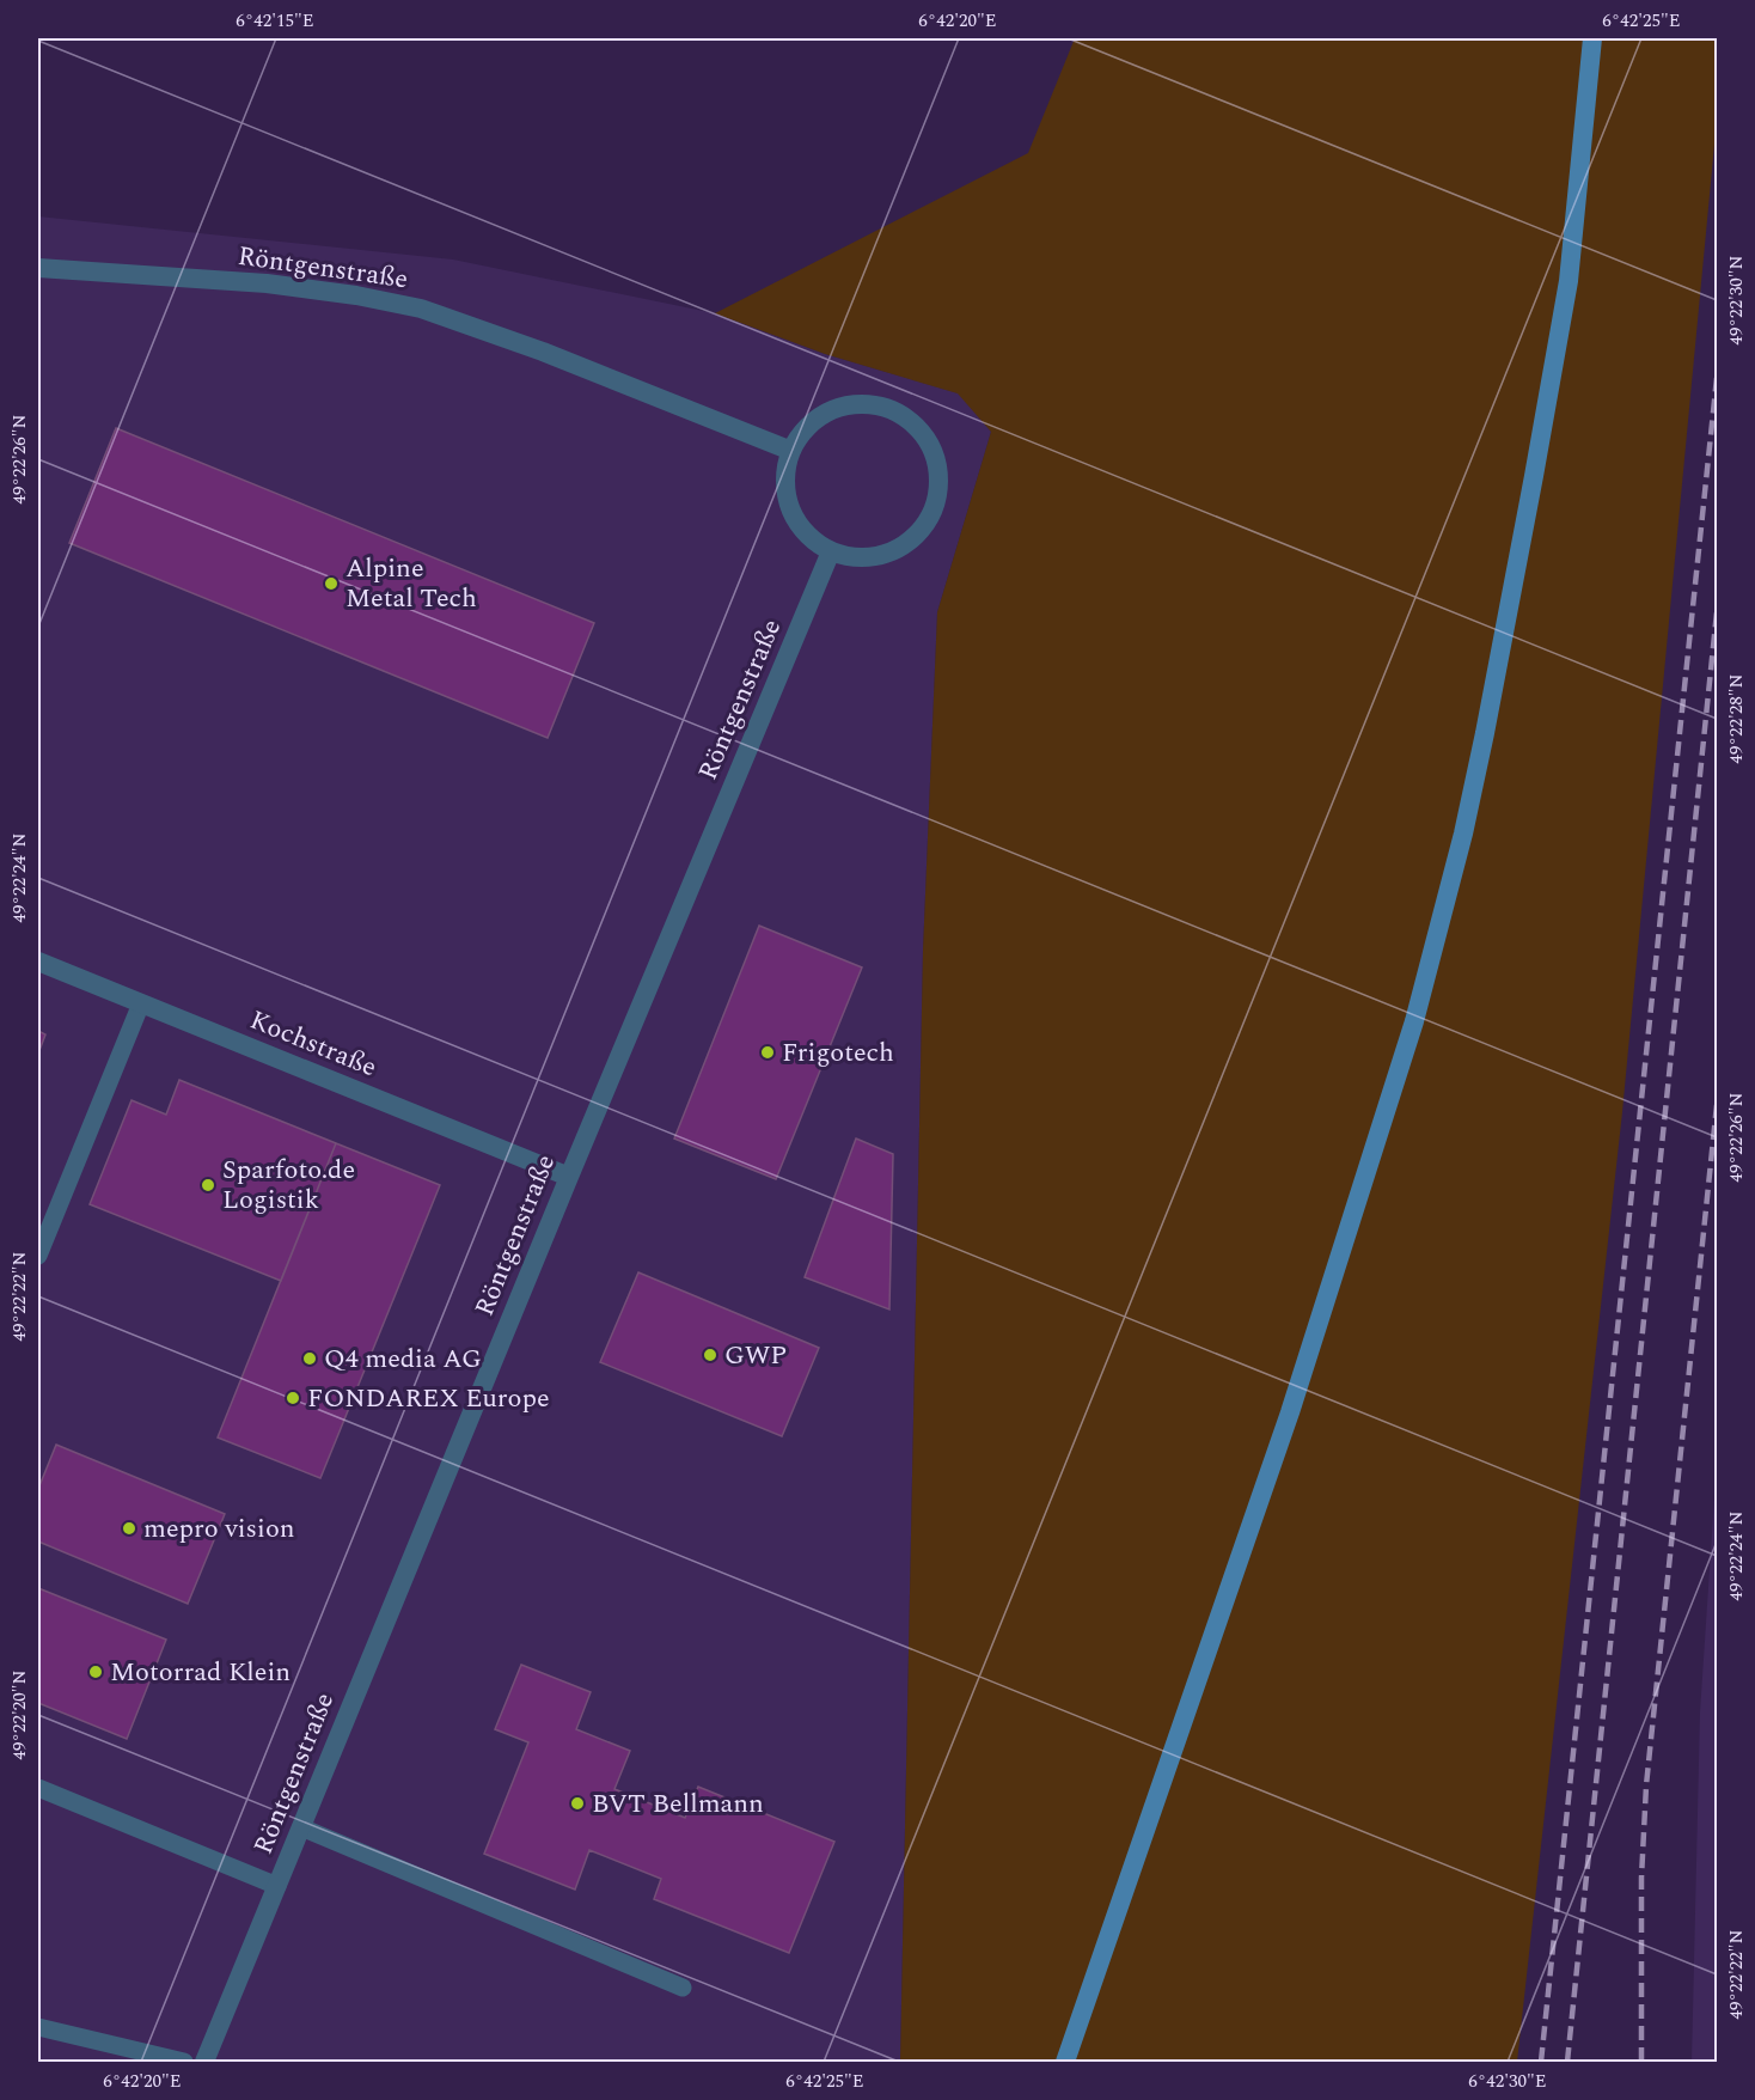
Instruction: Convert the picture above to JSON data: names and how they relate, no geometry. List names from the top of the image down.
{
  "streets": {
    "street": ["Röntgenstraße", "Kochstraße"]
  },
  "crossings": [
    ["Röntgenstraße", "Kochstraße"]
  ],
  "places": [
    "Alpine Metal Tech",
    "Frigotech",
    "Sparfoto.de Logistik",
    "GWP",
    "Q4 media AG",
    "FONDAREX Europe",
    "mepro vision",
    "Motorrad Klein",
    "BVT Bellmann"
  ],
  "coordinates": [
    "6°42'15\"E",
    "6°42'20\"E",
    "6°42'25\"E",
    "49°22'30\"N",
    "49°22'26\"N",
    "49°22'28\"N",
    "49°22'24\"N",
    "49°22'22\"N",
    "49°22'20\"N",
    "6°42'30\"E"
  ]
}
